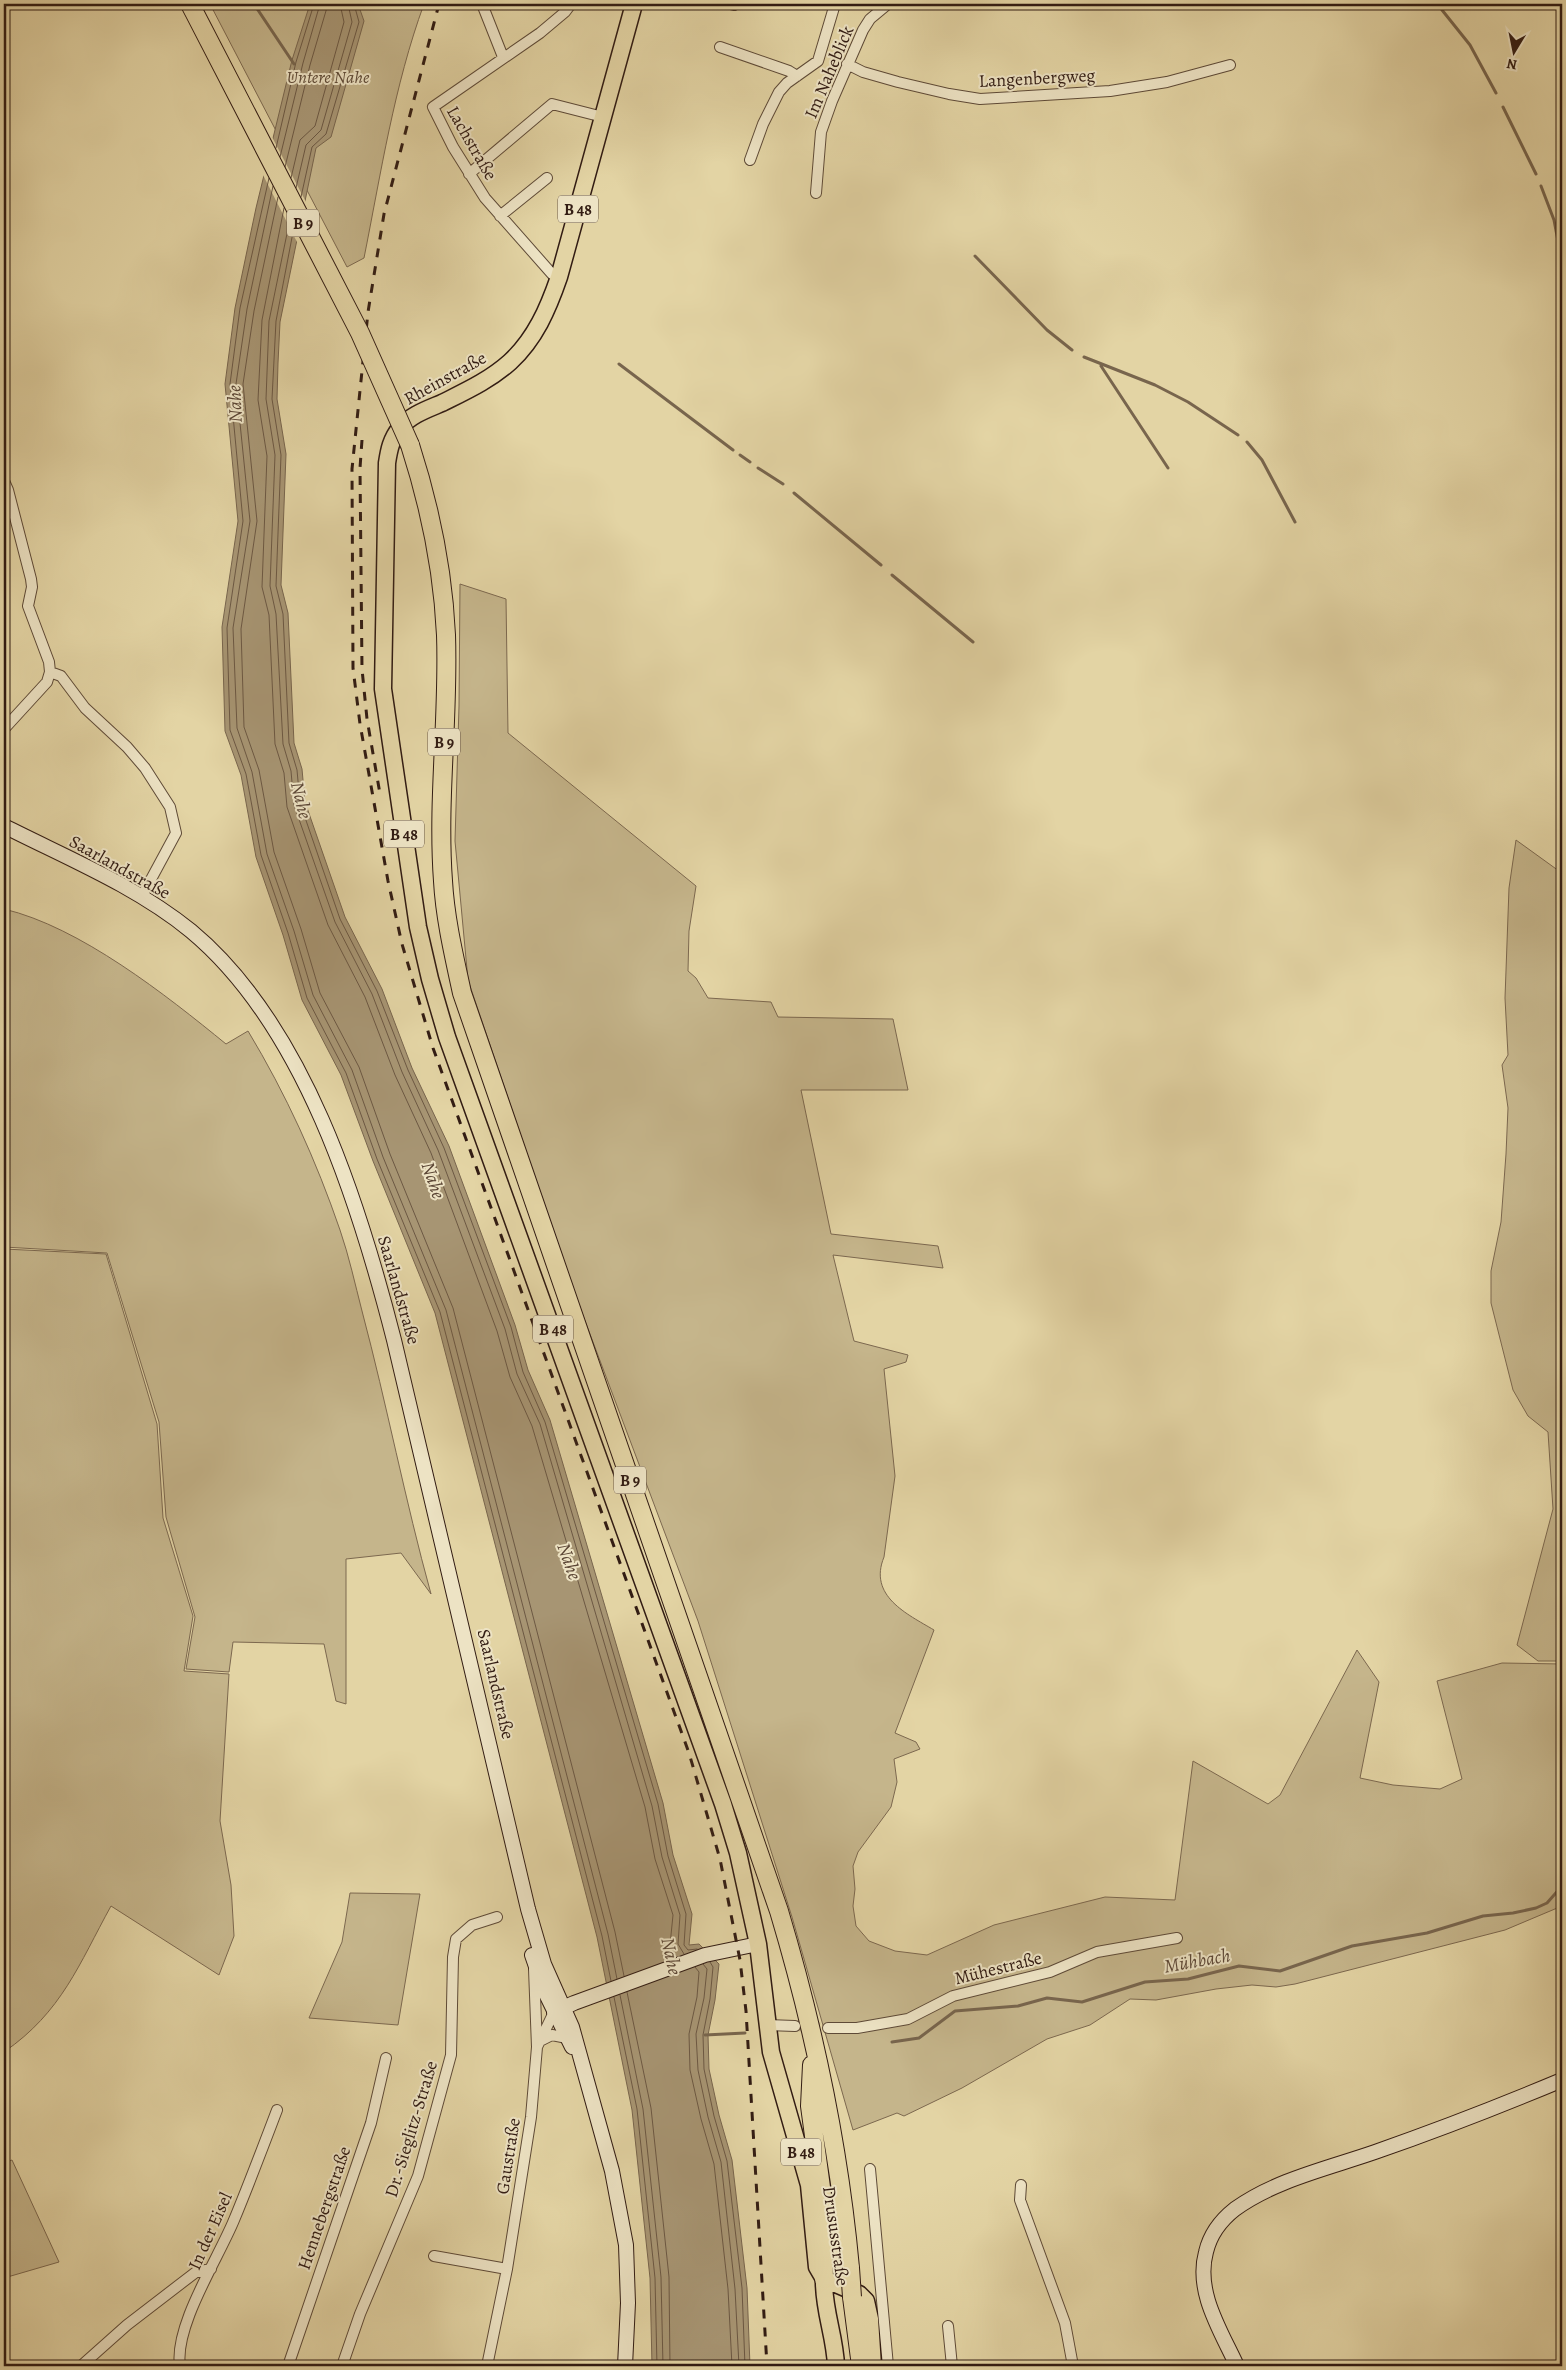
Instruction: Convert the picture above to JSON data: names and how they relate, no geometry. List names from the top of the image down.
{
  "streets": {
    "highway": ["B 9"],
    "main road": [
      "B 48",
      "Rheinstraße",
      "Saarlandstraße",
      "Drususstraße"
    ],
    "street": [
      "Im Naheblick",
      "Langenbergweg",
      "Lachstraße",
      "Mühestraße",
      "Dr.-Sieglitz-Straße",
      "Gaustraße",
      "Hennebergstraße",
      "In der Eisel"
    ]
  },
  "crossings": [
    ["Im Naheblick", "Langenbergweg"],
    ["Lachstraße", "Rheinstraße"],
    ["B 48", "Rheinstraße"],
    ["B 48", "Drususstraße"],
    ["Saarlandstraße", "Gaustraße"]
  ],
  "water": ["Nahe", "Mühbach"],
  "parks": ["Untere Nahe"],
  "north": "bottom"
}
